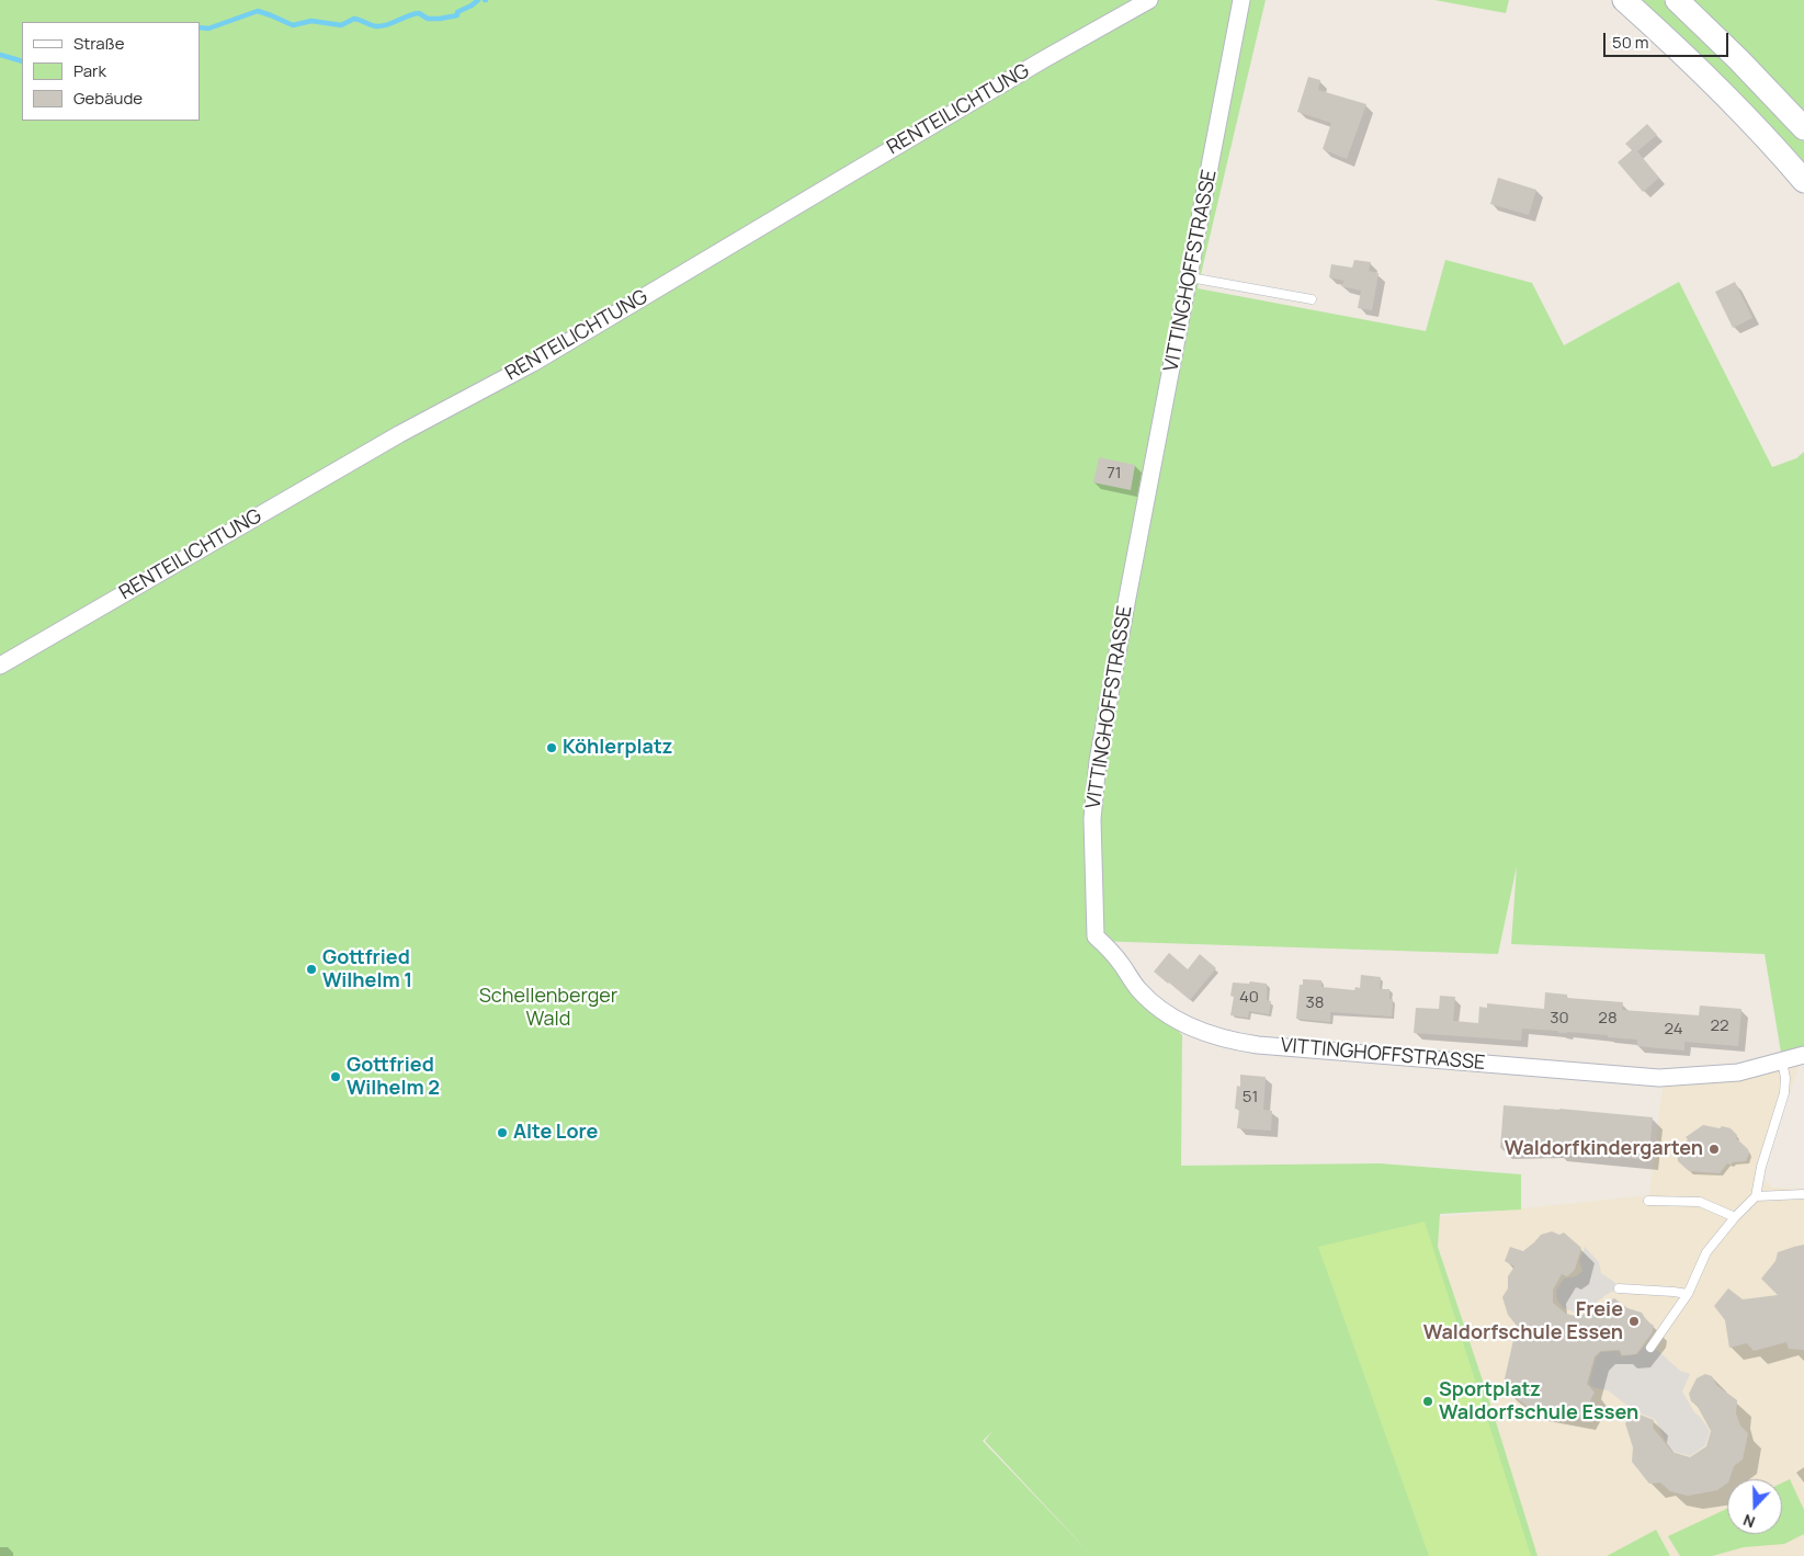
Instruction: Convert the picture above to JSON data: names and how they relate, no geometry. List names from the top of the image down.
{
  "streets": {
    "street": ["RENTEILICHTUNG", "VITTINGHOFFSTRASSE"]
  },
  "parks": ["Schellenberger Wald"],
  "places": [
    "Köhlerplatz",
    "Gottfried Wilhelm 1",
    "Gottfried Wilhelm 2",
    "Alte Lore",
    "Waldorfkindergarten",
    "Freie Waldorfschule Essen",
    "Sportplatz Waldorfschule Essen"
  ],
  "house_numbers": [
    "71",
    "40",
    "38",
    "30",
    "28",
    "22",
    "24",
    "51"
  ],
  "legend": ["Straße", "Park", "Gebäude"],
  "scale_bar": "50 m",
  "north": "bottom"
}
